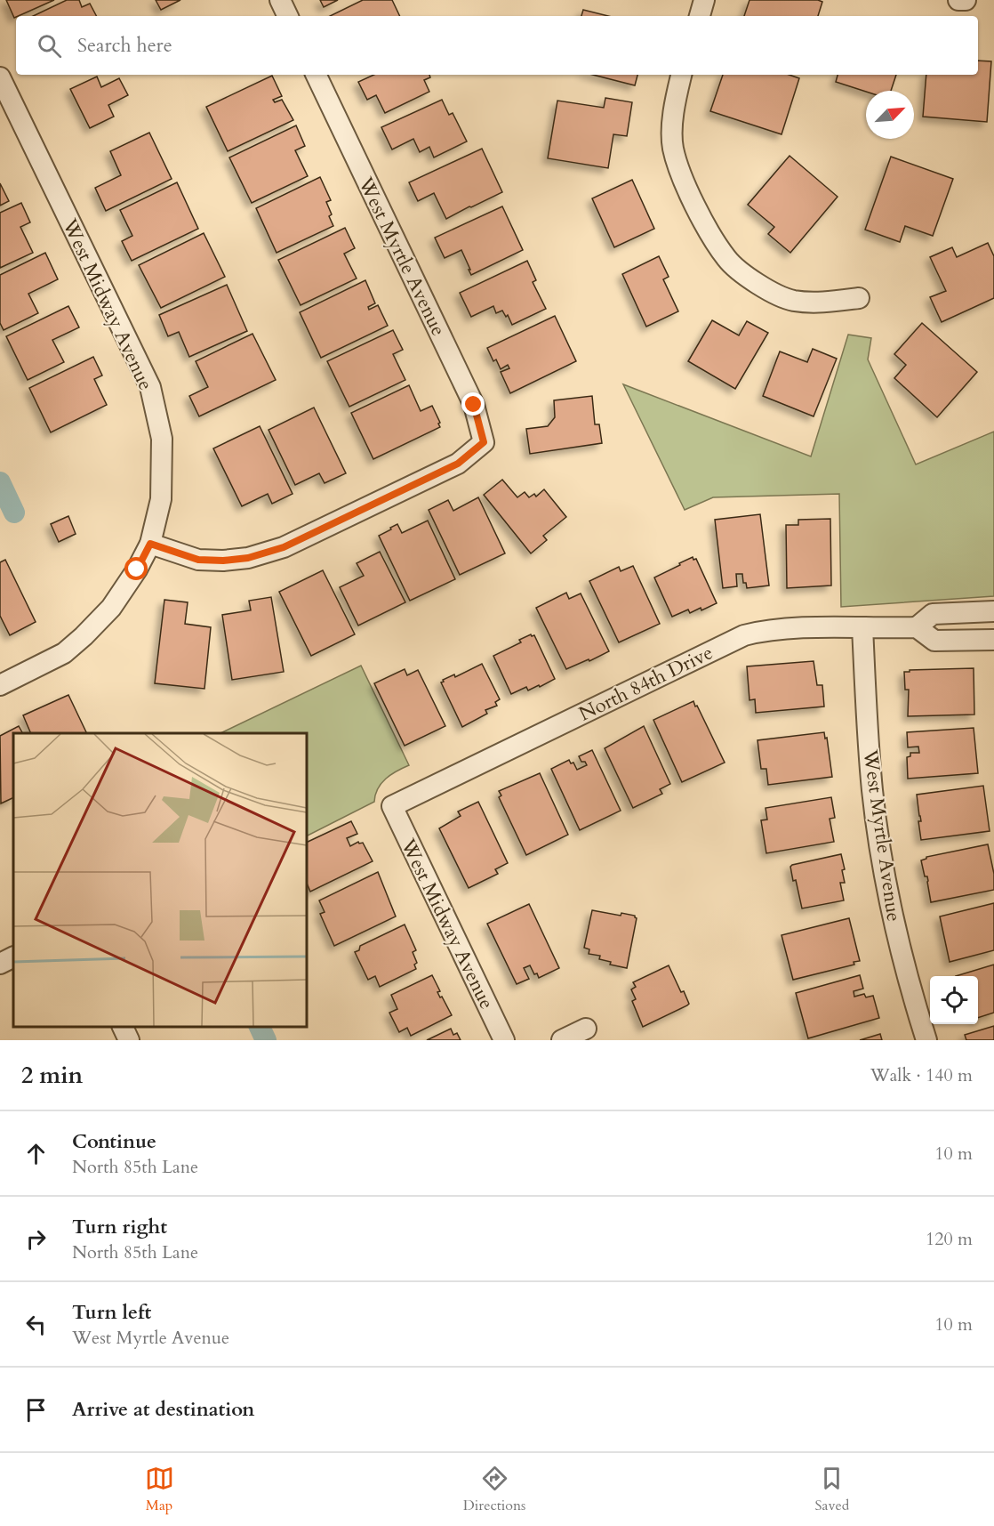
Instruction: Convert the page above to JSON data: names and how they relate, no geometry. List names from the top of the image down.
{
  "streets": {
    "street": ["West Myrtle Avenue", "West Midway Avenue", "North 84th Drive"]
  },
  "crossings": [
    ["West Myrtle Avenue", "West Midway Avenue"],
    ["West Myrtle Avenue", "North 84th Drive"],
    ["West Midway Avenue", "North 84th Drive"]
  ],
  "north": "top right",
  "page": {
    "search": "Search here",
    "heading": ["2 min", "Walk · 140 m"],
    "list": [
      ["Continue", "North 85th Lane", "10 m"],
      ["Turn right", "North 85th Lane", "120 m"],
      ["Turn left", "West Myrtle Avenue", "10 m"],
      "Arrive at destination"
    ],
    "nav": ["Map", "Directions", "Saved"]
  }
}
